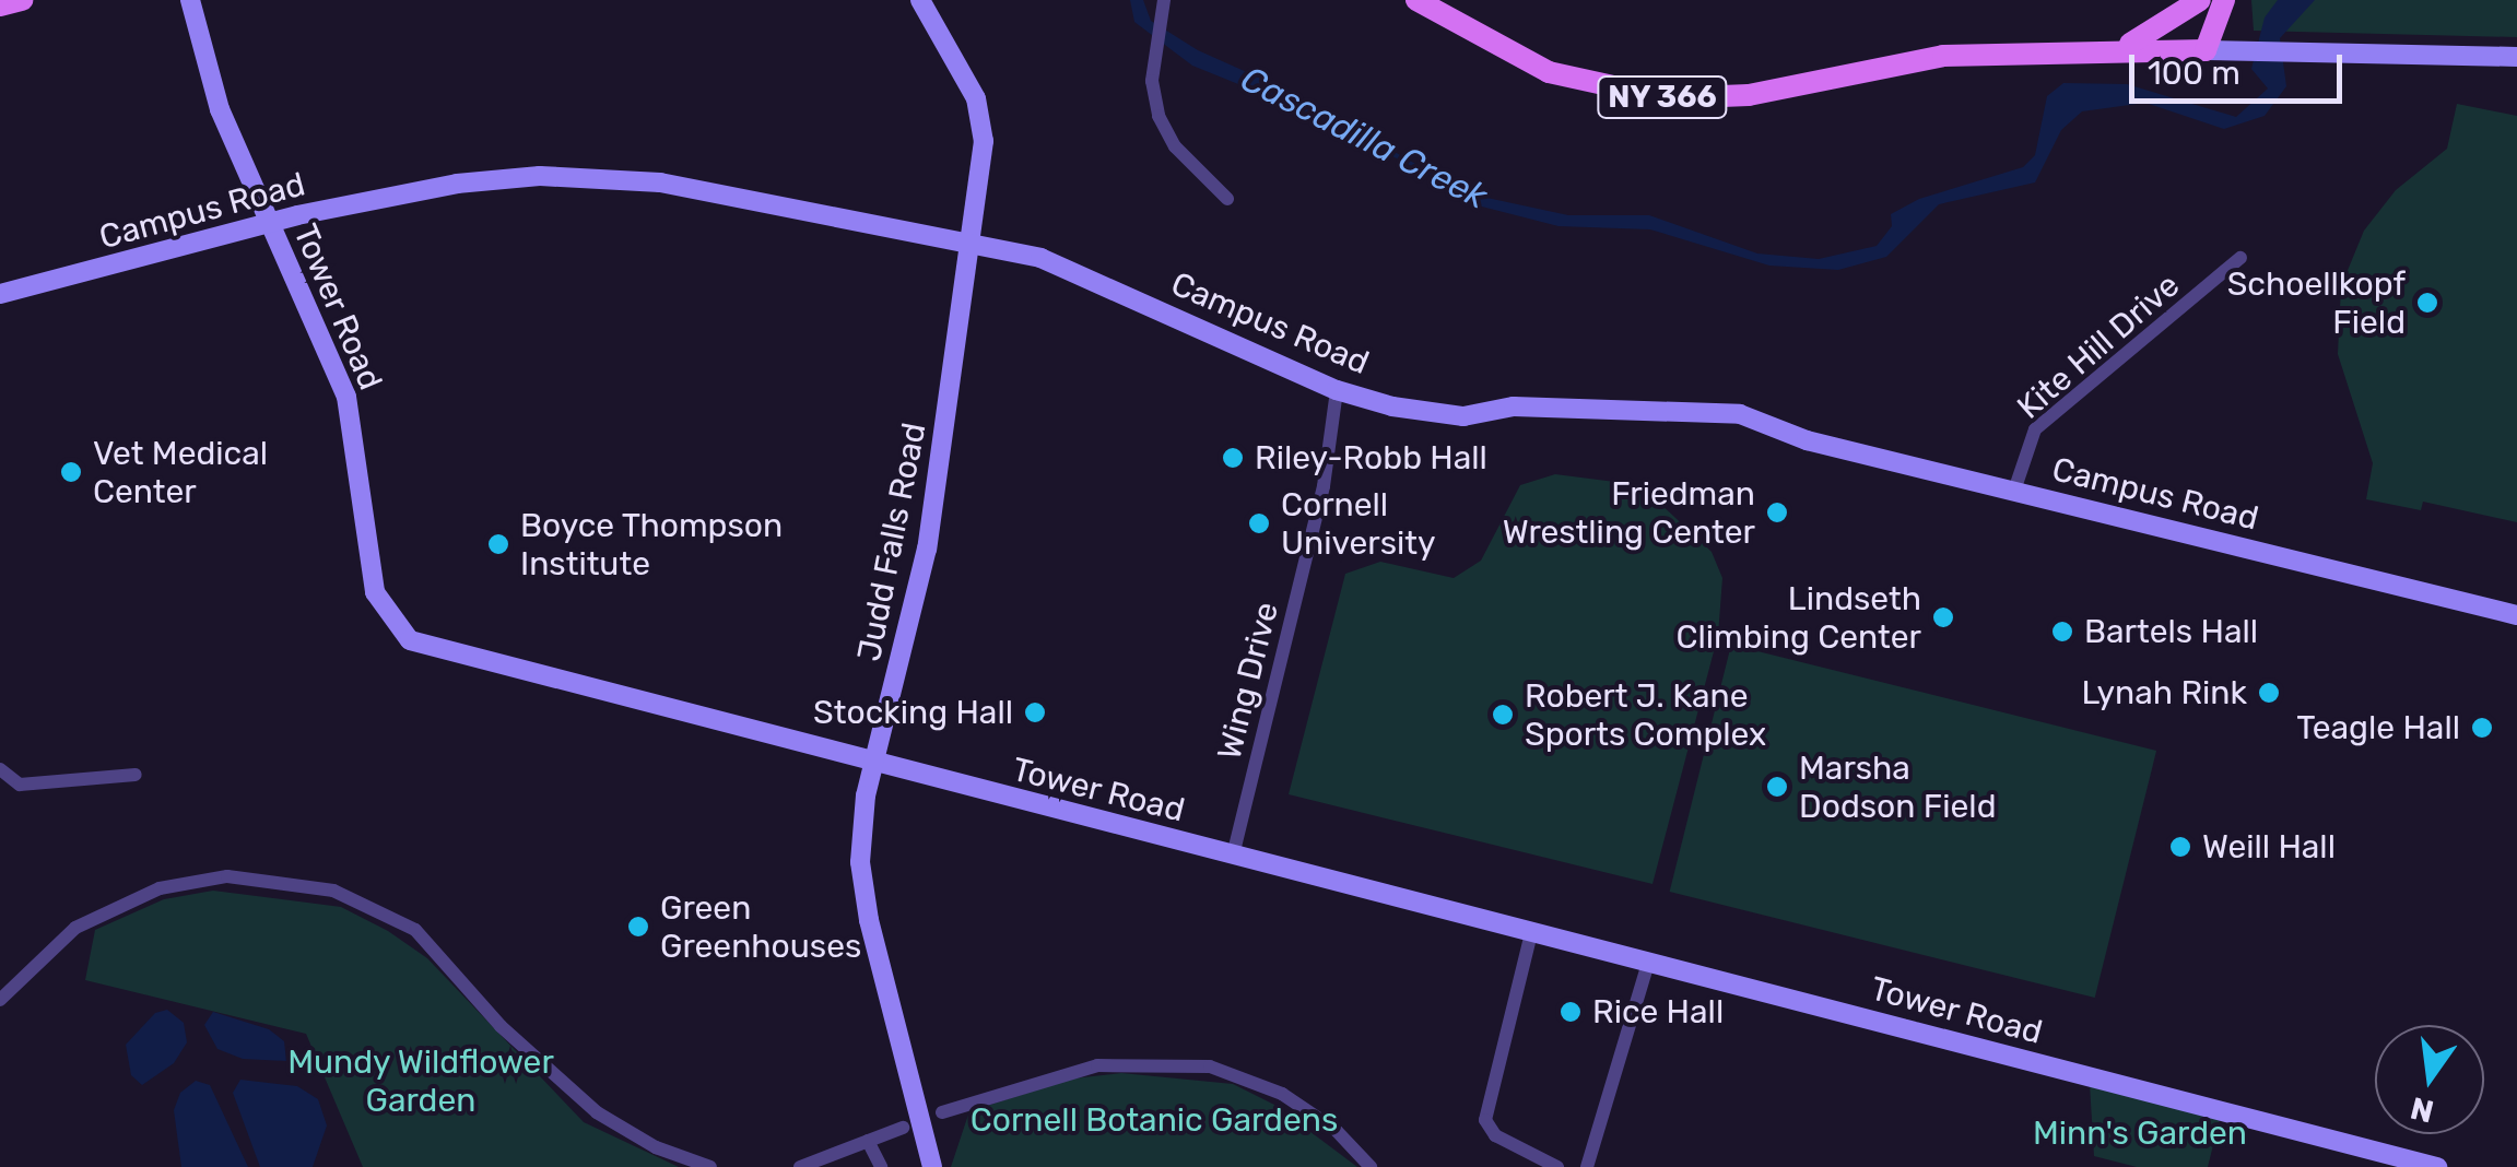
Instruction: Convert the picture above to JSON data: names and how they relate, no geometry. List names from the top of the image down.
{
  "streets": {
    "main road": ["NY 366"],
    "street": [
      "Campus Road",
      "Tower Road",
      "Kite Hill Drive",
      "Judd Falls Road",
      "Wing Drive"
    ]
  },
  "crossings": [
    ["Campus Road", "Tower Road"],
    ["Campus Road", "Kite Hill Drive"],
    ["Campus Road", "Judd Falls Road"],
    ["Campus Road", "Wing Drive"],
    ["Tower Road", "Judd Falls Road"],
    ["Tower Road", "Wing Drive"]
  ],
  "water": ["Cascadilla Creek"],
  "parks": ["Mundy Wildflower Garden", "Cornell Botanic Gardens", "Minn's Garden"],
  "places": [
    "Schoellkopf Field",
    "Riley-Robb Hall",
    "Vet Medical Center",
    "Friedman Wrestling Center",
    "Cornell University",
    "Boyce Thompson Institute",
    "Lindseth Climbing Center",
    "Bartels Hall",
    "Lynah Rink",
    "Stocking Hall",
    "Robert J. Kane Sports Complex",
    "Teagle Hall",
    "Marsha Dodson Field",
    "Weill Hall",
    "Green Greenhouses",
    "Rice Hall"
  ],
  "scale_bar": "100 m",
  "north": "bottom"
}
